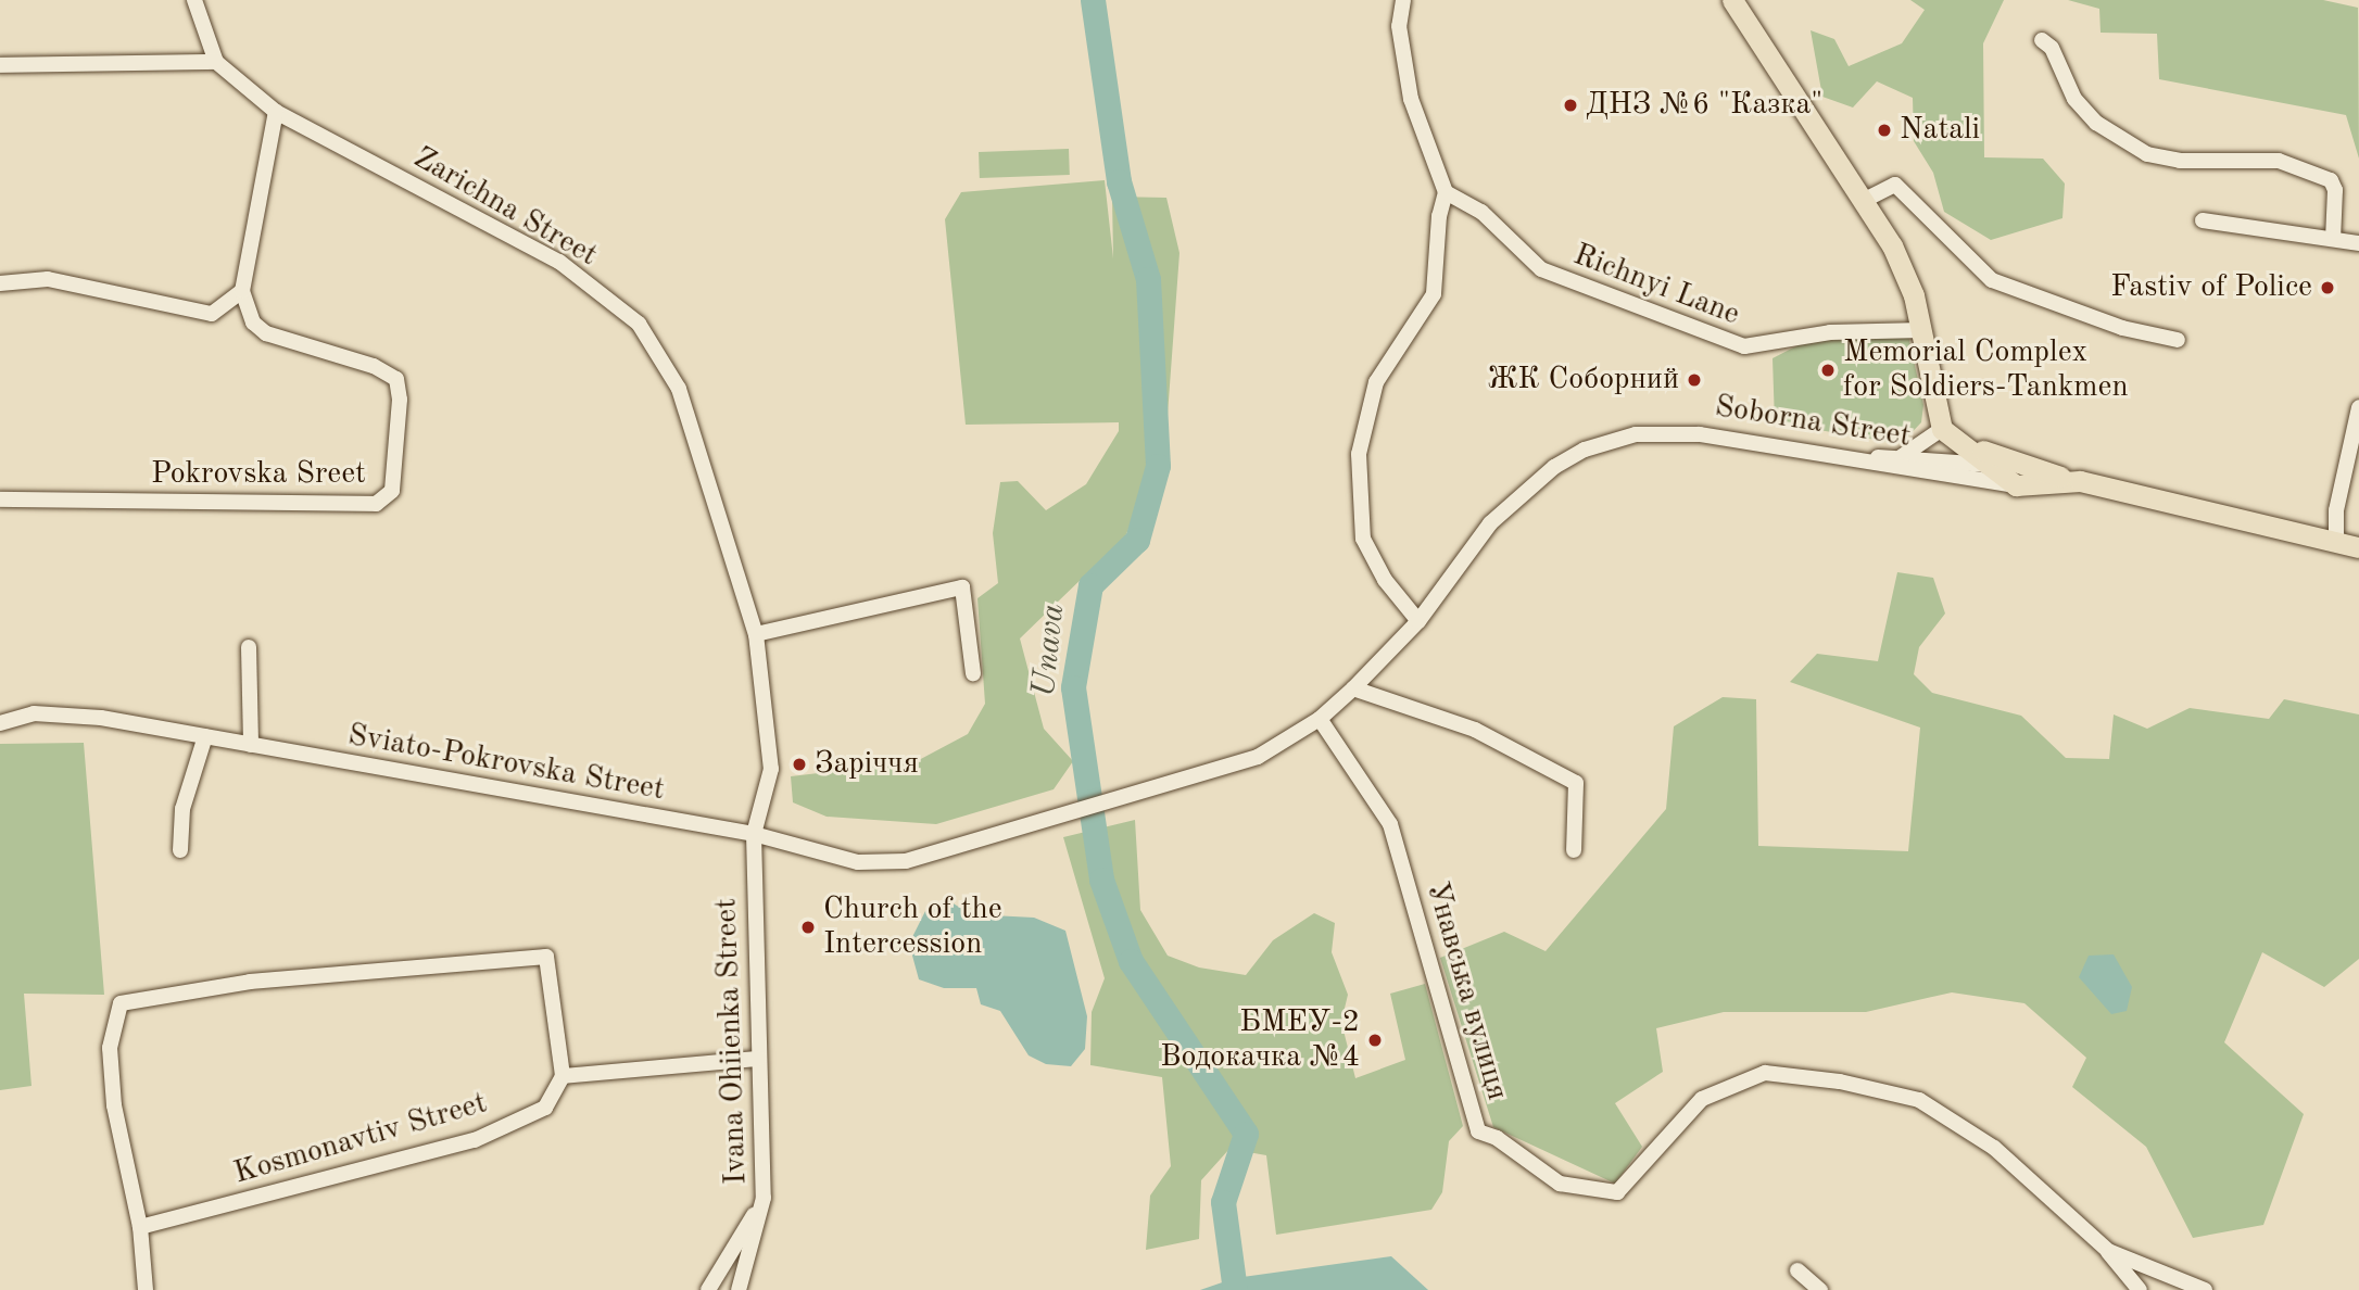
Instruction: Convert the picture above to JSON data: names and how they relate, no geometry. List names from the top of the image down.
{
  "streets": {
    "main road": ["Soborna Street"],
    "street": [
      "Zarichna Street",
      "Richnyi Lane",
      "Pokrovska Sreet",
      "Sviato-Pokrovska Street",
      "Унавська вулиця",
      "Ivana Ohiienka Street",
      "Kosmonavtiv Street"
    ]
  },
  "crossings": [
    ["Zarichna Street", "Soborna Street"],
    ["Zarichna Street", "Sviato-Pokrovska Street"],
    ["Zarichna Street", "Ivana Ohiienka Street"],
    ["Soborna Street", "Sviato-Pokrovska Street"],
    ["Soborna Street", "Унавська вулиця"],
    ["Soborna Street", "Ivana Ohiienka Street"],
    ["Sviato-Pokrovska Street", "Ivana Ohiienka Street"]
  ],
  "water": ["Unava"],
  "places": [
    "ДНЗ №6 \"Казка\"",
    "Natali",
    "Fastiv of Police",
    "Memorial Complex for Soldiers-Tankmen",
    "ЖК Соборний",
    "Заріччя",
    "Church of the Intercession",
    "БМЕУ-2 Водокачка №4"
  ]
}
